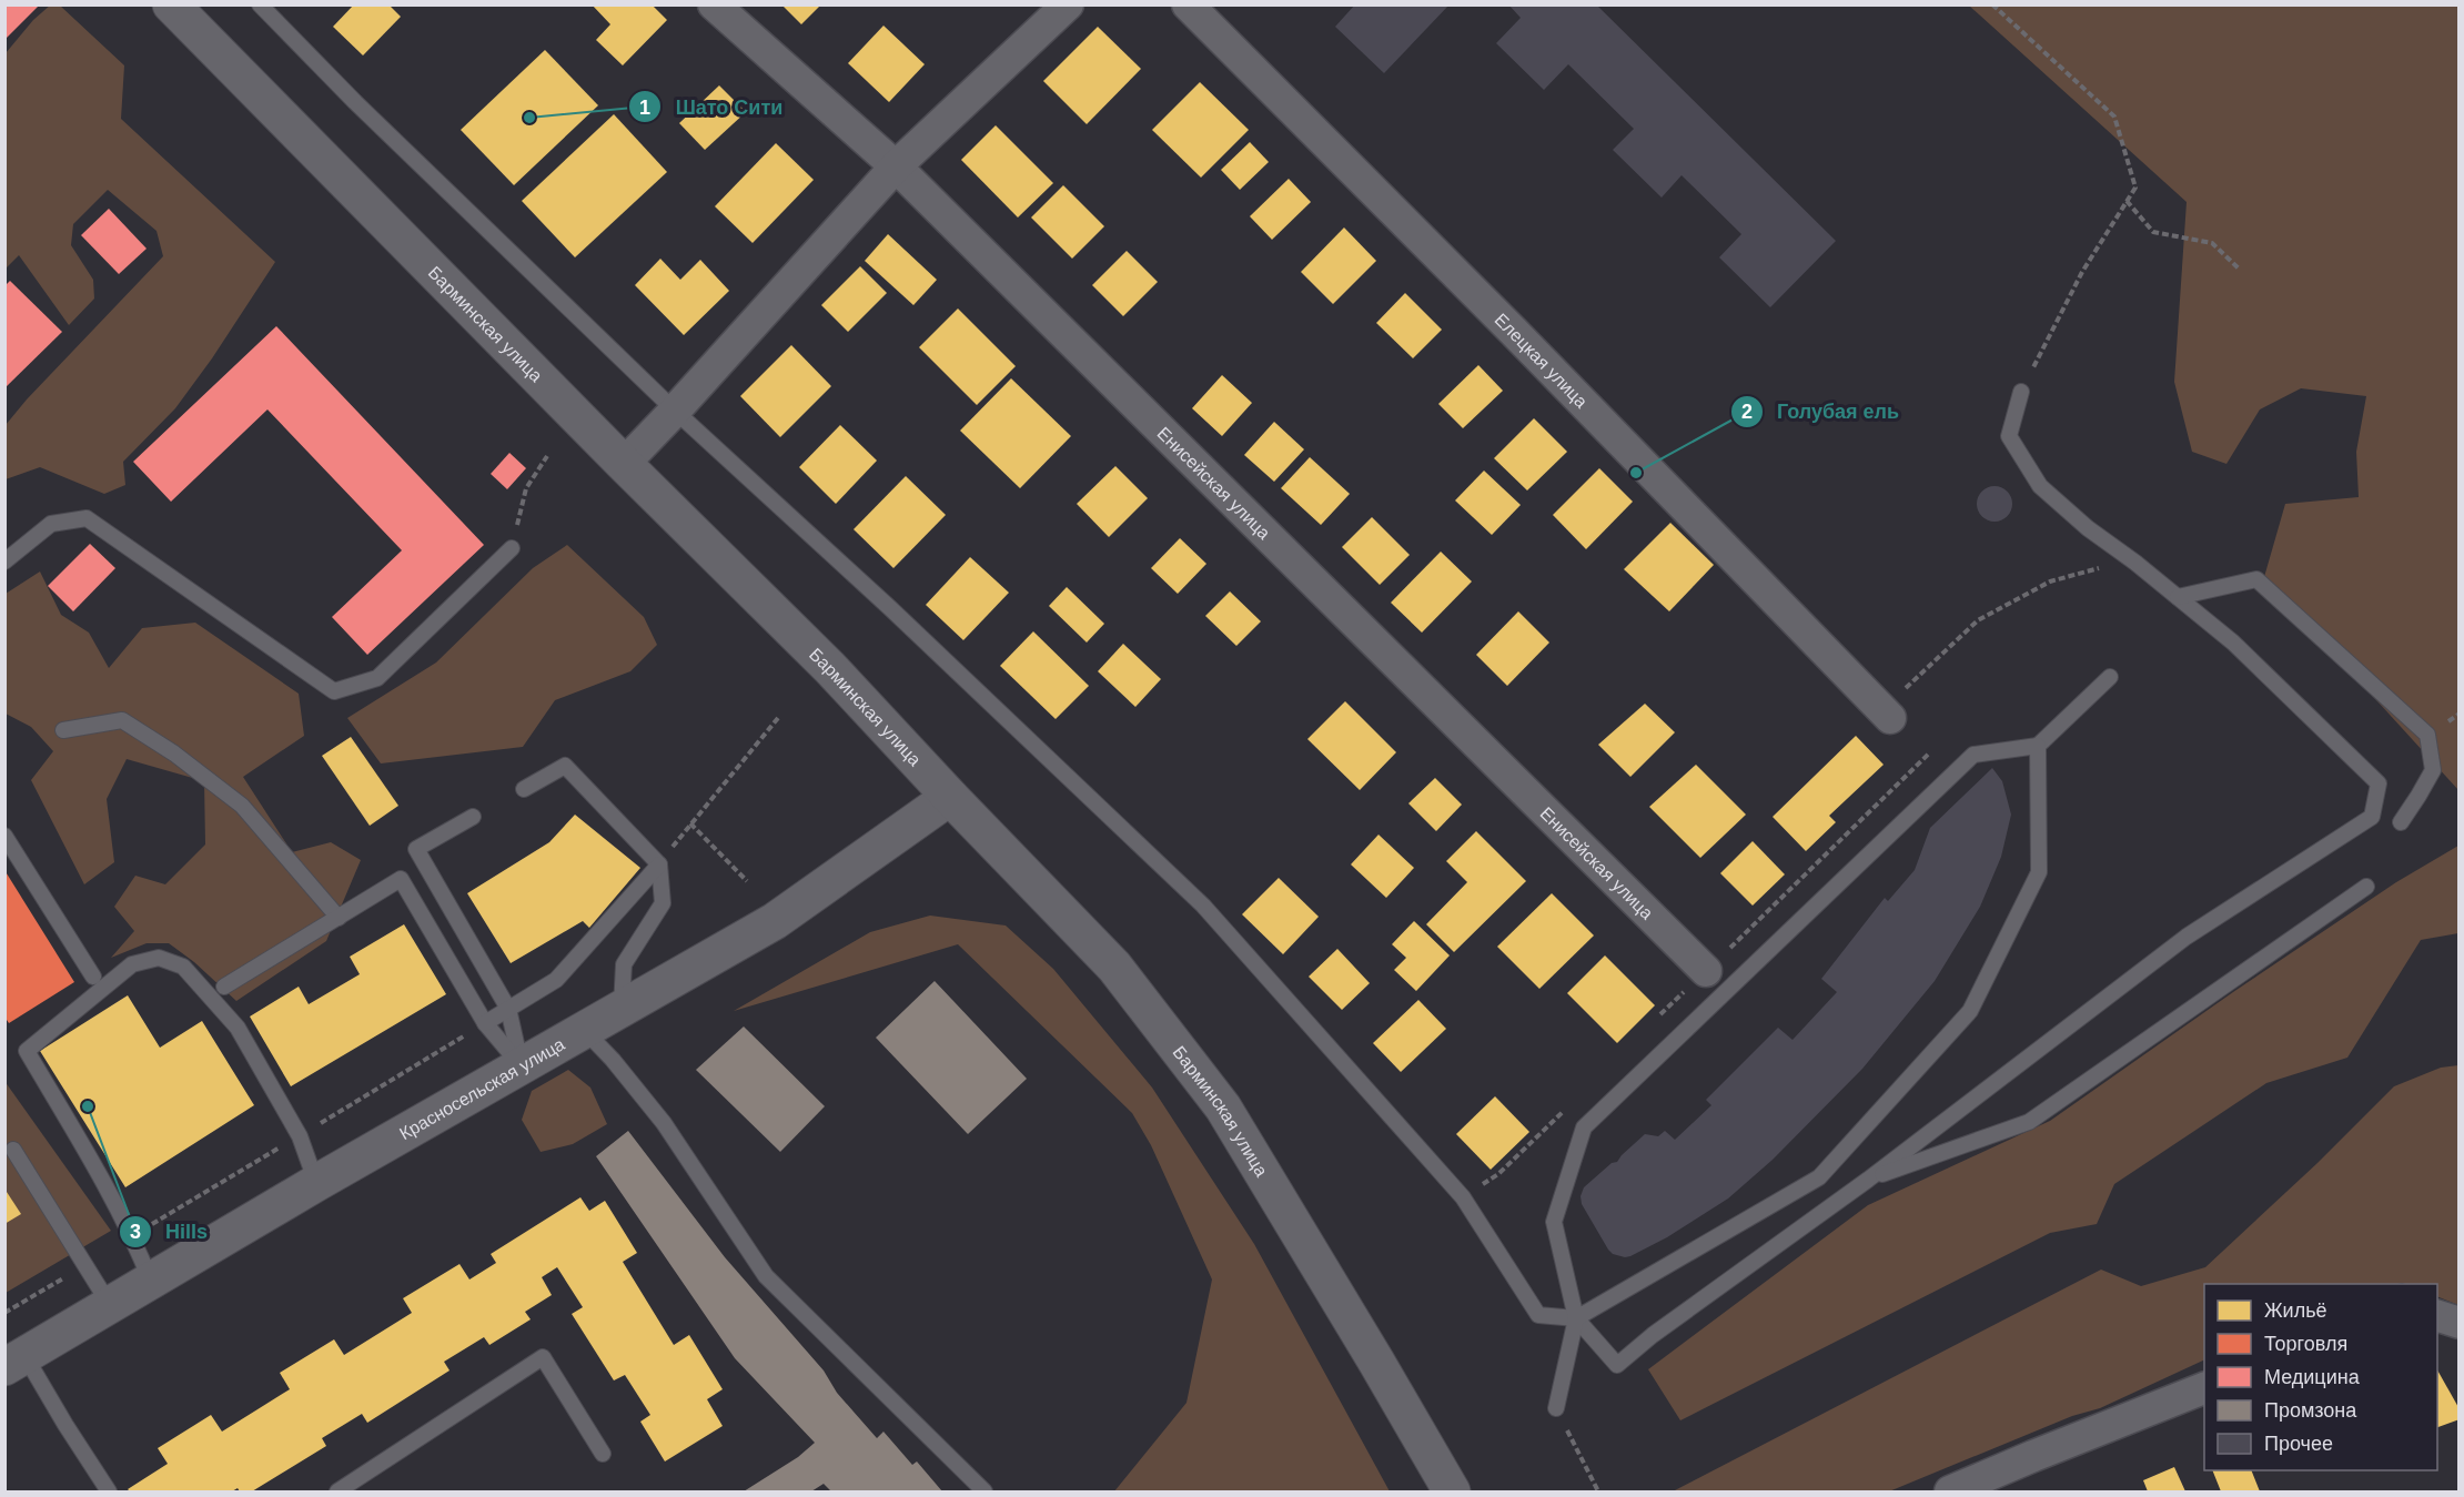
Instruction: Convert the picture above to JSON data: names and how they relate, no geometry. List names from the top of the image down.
{
  "streets": {
    "main road": ["Барминская улица", "Красносельская улица"],
    "street": ["Елецкая улица", "Енисейская улица"]
  },
  "crossings": [
    ["Барминская улица", "Красносельская улица"]
  ],
  "places": ["Шато Сити", "Голубая ель", "Hills"],
  "legend": [
    "Жильё",
    "Торговля",
    "Медицина",
    "Промзона",
    "Прочее"
  ]
}
